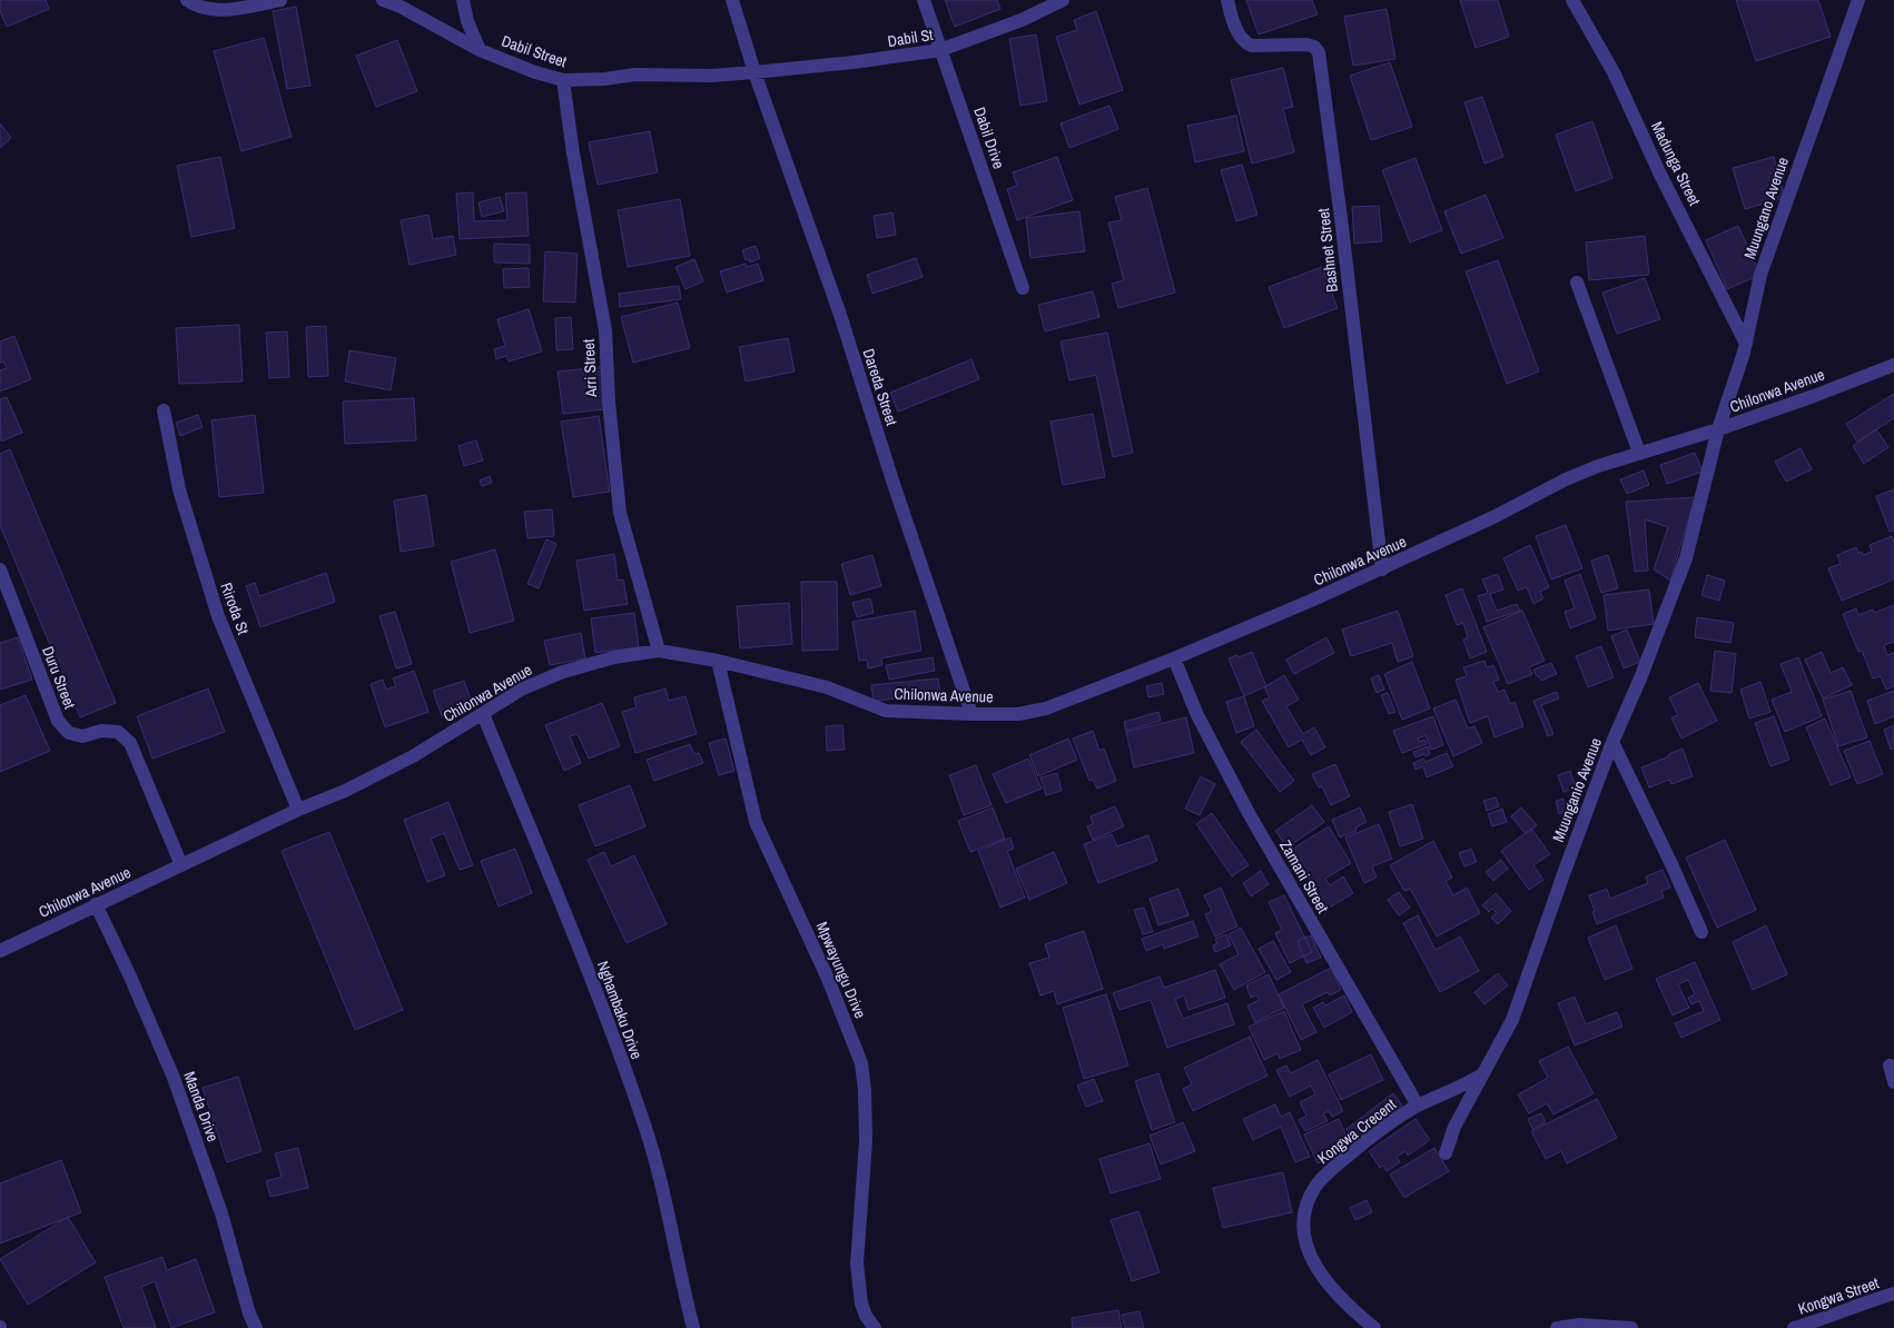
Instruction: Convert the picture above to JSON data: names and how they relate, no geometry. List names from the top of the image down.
{
  "streets": {
    "street": [
      "Dabil St",
      "Dabil Street",
      "Dabil Drive",
      "Madunga Street",
      "Muungano Avenue",
      "Bashnet Street",
      "Arri Street",
      "Dareda Street",
      "Chilonwa Avenue",
      "Riroda St",
      "Duru Street",
      "Muunganio Avenue",
      "Zamani Street",
      "Mpwayungu Drive",
      "Nghambaku Drive",
      "Manda Drive",
      "Kongwa Crecent",
      "Kongwa Street"
    ]
  },
  "crossings": [
    ["Dabil St", "Dabil Street"],
    ["Dabil St", "Dabil Drive"],
    ["Dabil St", "Dareda Street"],
    ["Dabil Street", "Arri Street"],
    ["Dabil Street", "Dareda Street"],
    ["Madunga Street", "Muungano Avenue"],
    ["Muungano Avenue", "Chilonwa Avenue"],
    ["Muungano Avenue", "Muunganio Avenue"],
    ["Bashnet Street", "Chilonwa Avenue"],
    ["Arri Street", "Chilonwa Avenue"],
    ["Dareda Street", "Chilonwa Avenue"],
    ["Chilonwa Avenue", "Riroda St"],
    ["Chilonwa Avenue", "Duru Street"],
    ["Chilonwa Avenue", "Muunganio Avenue"],
    ["Chilonwa Avenue", "Zamani Street"],
    ["Chilonwa Avenue", "Mpwayungu Drive"],
    ["Chilonwa Avenue", "Nghambaku Drive"],
    ["Chilonwa Avenue", "Manda Drive"],
    ["Muunganio Avenue", "Kongwa Crecent"],
    ["Zamani Street", "Kongwa Crecent"]
  ]
}
